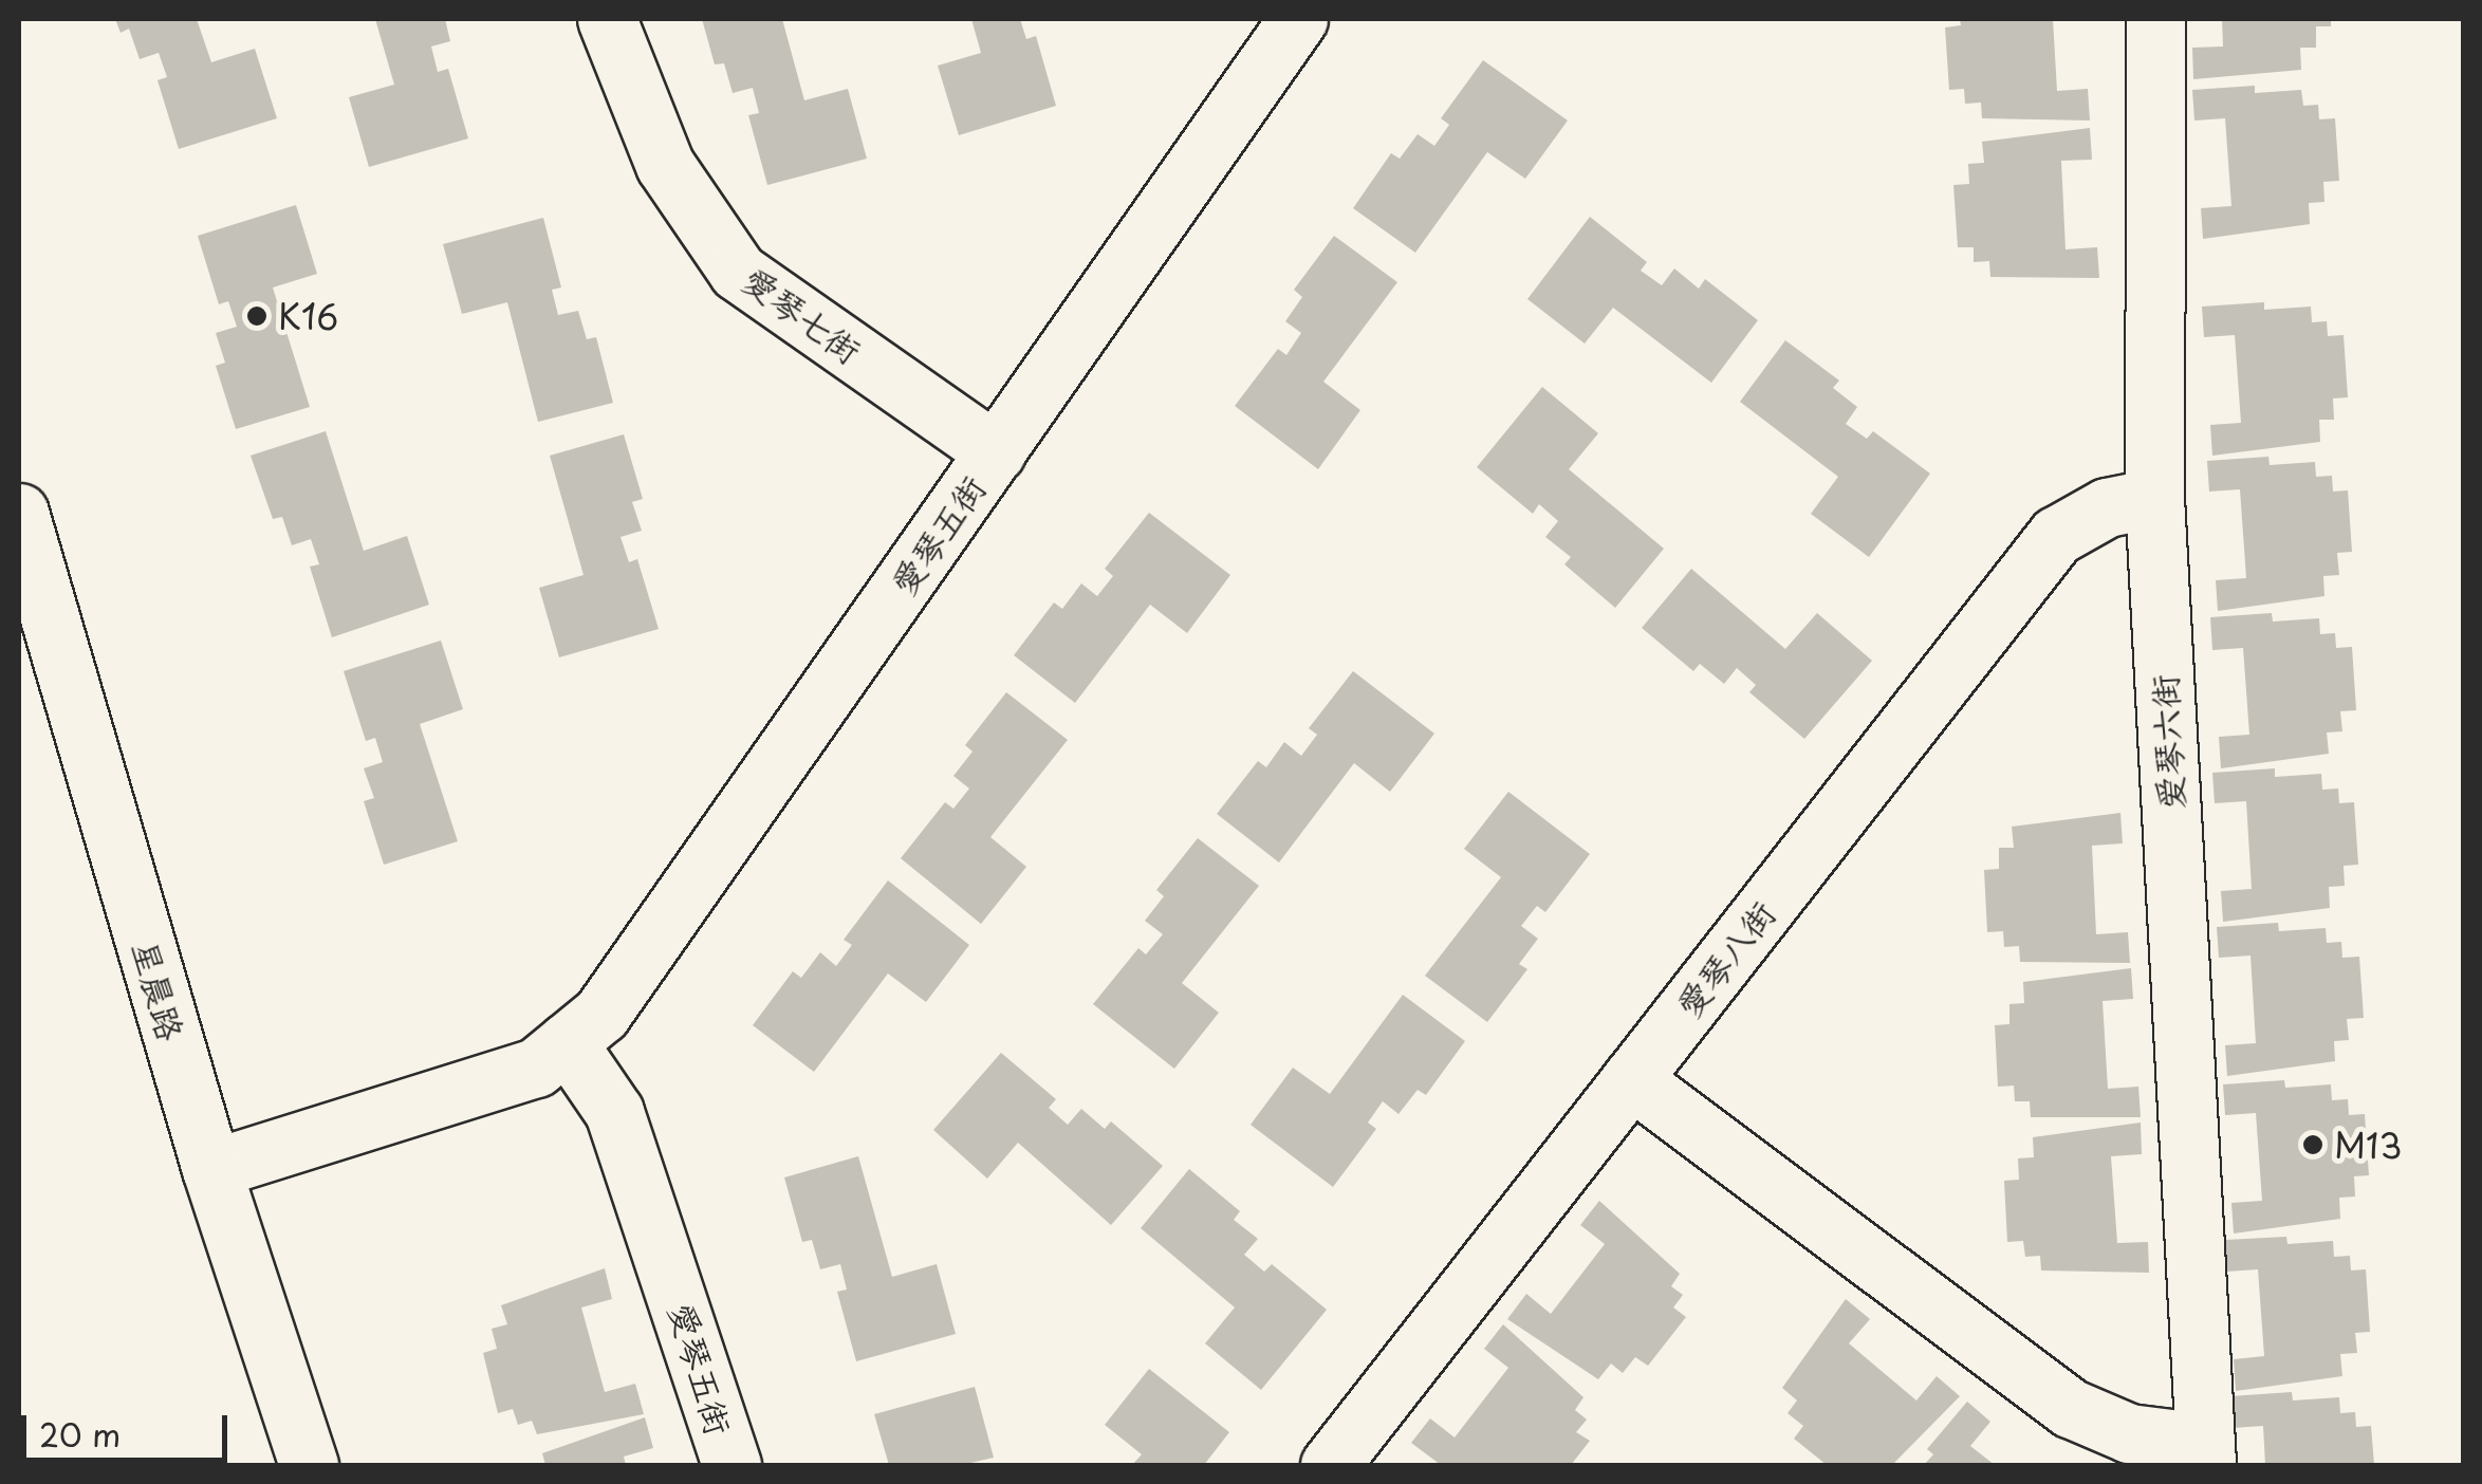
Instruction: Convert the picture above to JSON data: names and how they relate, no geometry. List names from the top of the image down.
{
  "streets": {
    "street": [
      "愛琴七街",
      "愛琴五街",
      "爱琴六街",
      "愛琴八街",
      "星晨路"
    ]
  },
  "crossings": [
    ["愛琴七街", "愛琴五街"],
    ["愛琴五街", "星晨路"],
    ["爱琴六街", "愛琴八街"]
  ],
  "places": ["K16", "M13"],
  "scale_bar": "20 m"
}
